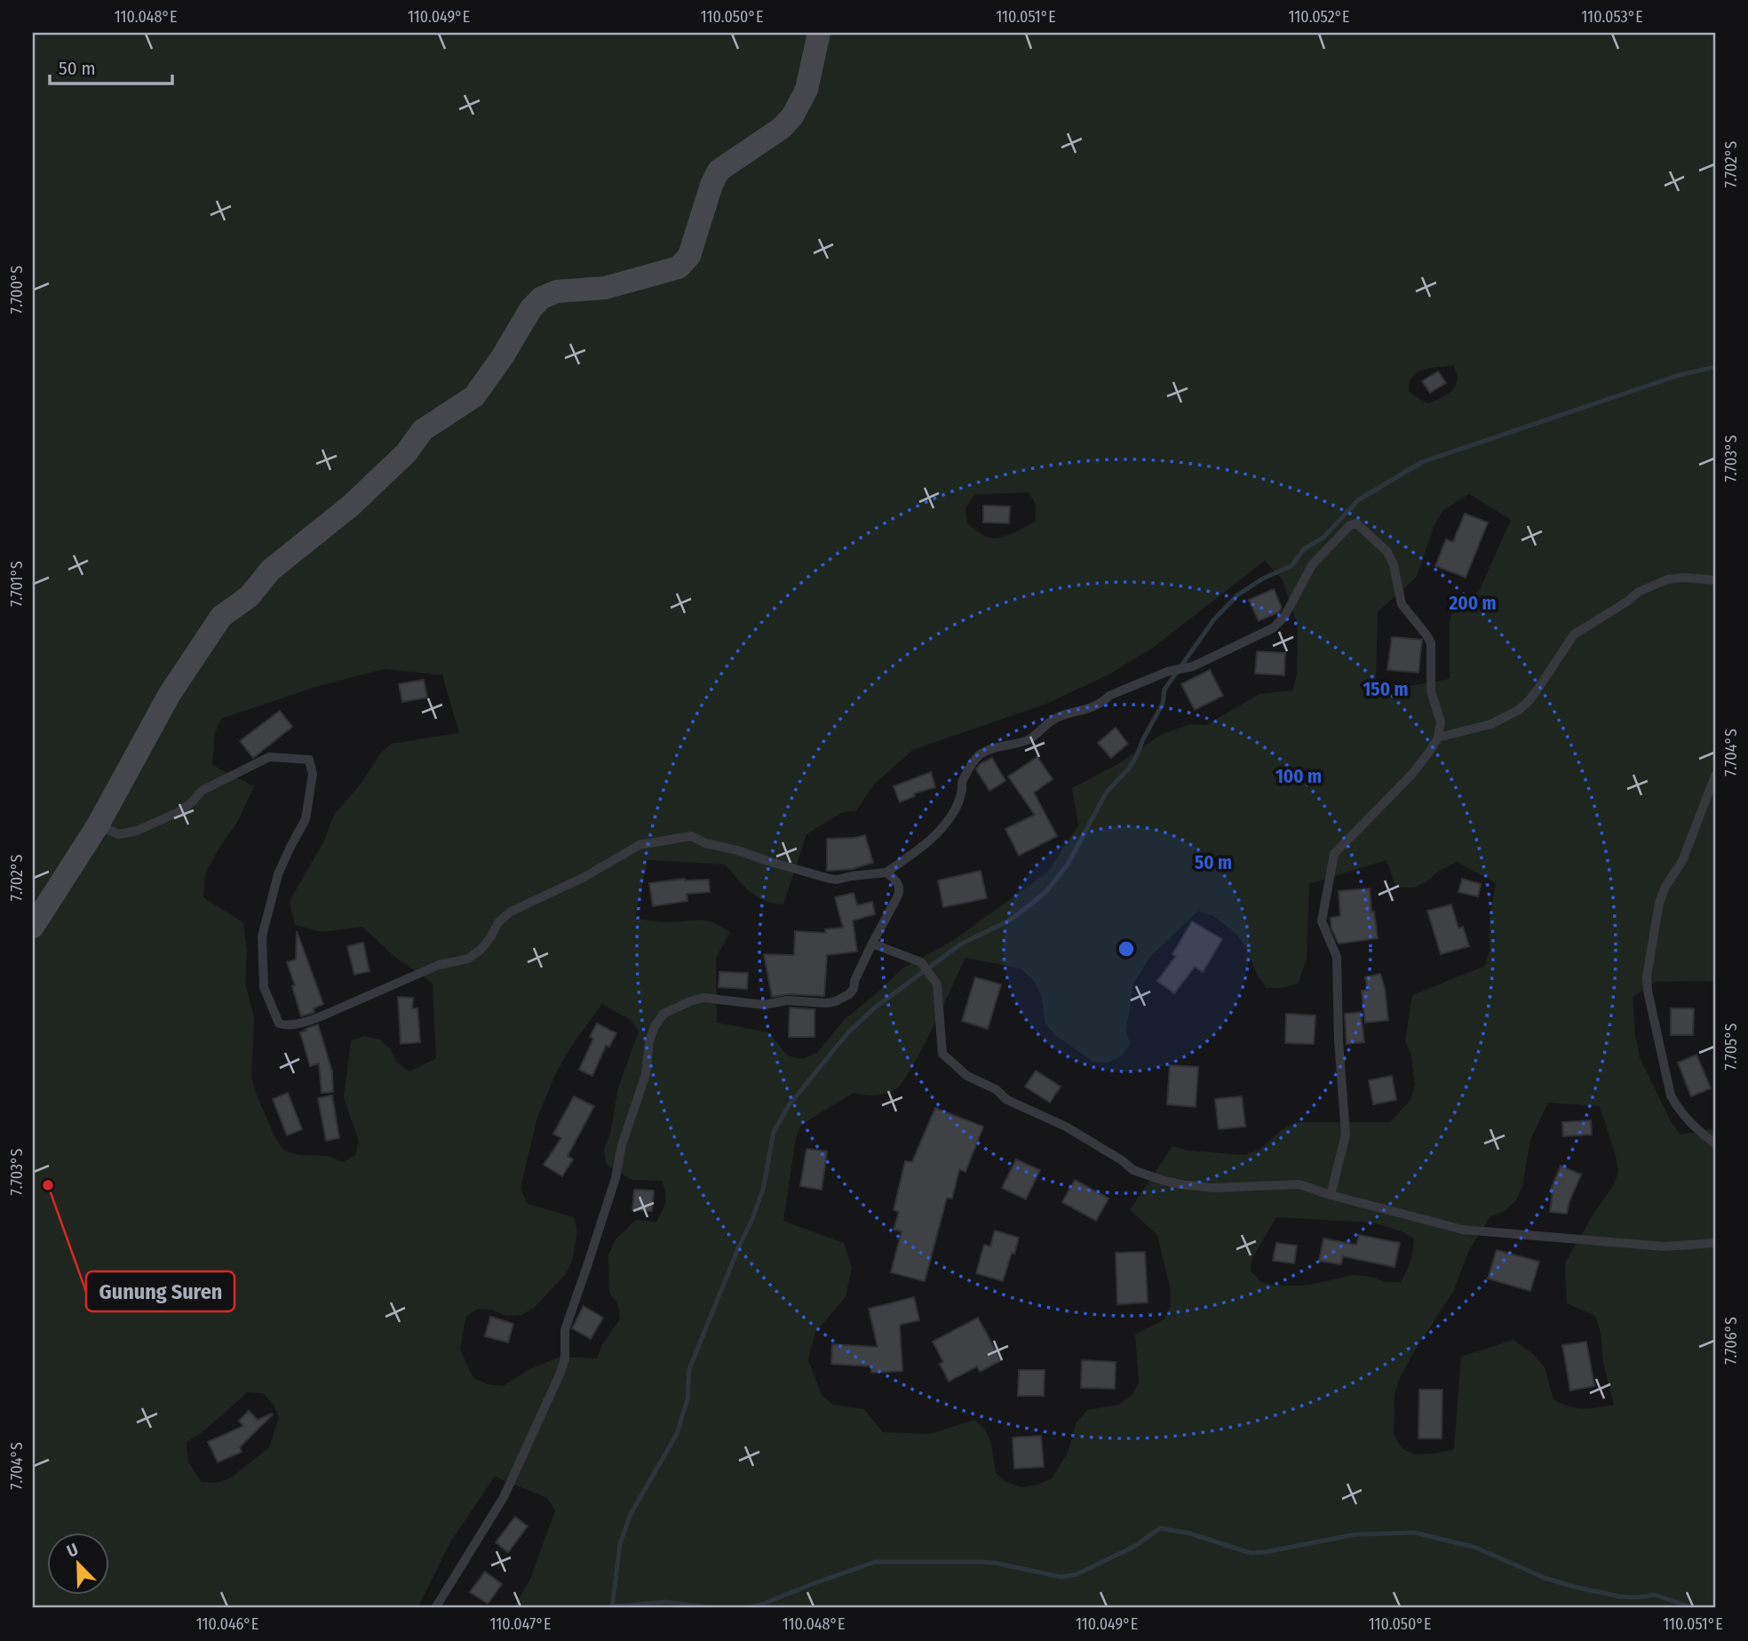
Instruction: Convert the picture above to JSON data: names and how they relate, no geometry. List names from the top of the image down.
{
  "places": ["Gunung Suren"],
  "scale_bar": "50 m",
  "north": "top left",
  "coordinates": [
    "110.048°E",
    "110.049°E",
    "110.050°E",
    "110.051°E",
    "110.052°E",
    "110.053°E",
    "7.702°S",
    "7.700°S",
    "7.703°S",
    "7.701°S",
    "7.704°S",
    "7.705°S",
    "7.706°S",
    "110.046°E",
    "110.047°E"
  ],
  "rings": [
    "200 m",
    "150 m",
    "100 m",
    "50 m"
  ]
}
